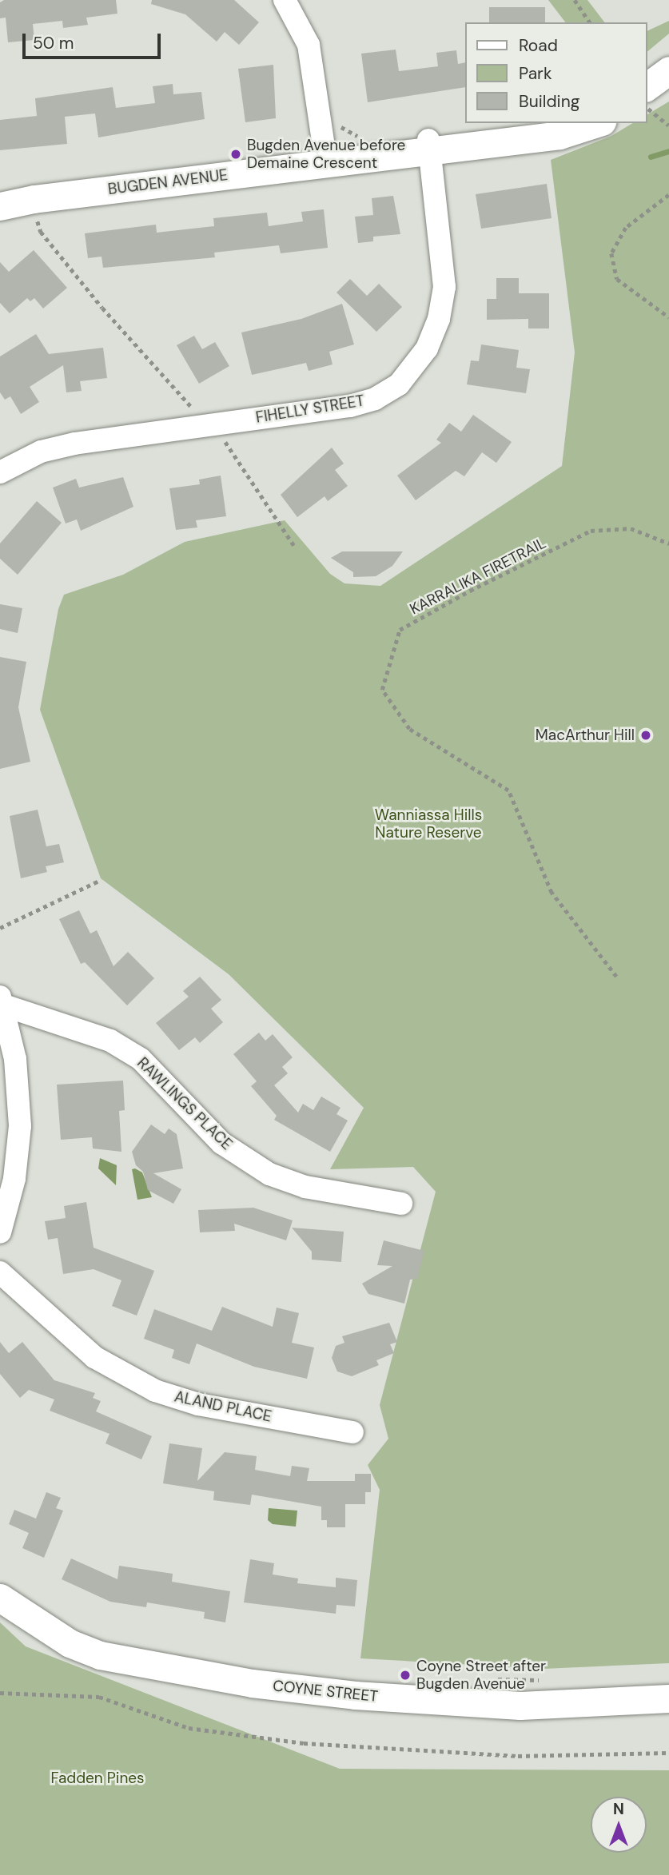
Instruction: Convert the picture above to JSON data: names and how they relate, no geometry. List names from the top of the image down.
{
  "streets": {
    "street": [
      "BUGDEN AVENUE",
      "FIHELLY STREET",
      "RAWLINGS PLACE",
      "ALAND PLACE",
      "COYNE STREET"
    ],
    "path": ["KARRALIKA FIRETRAIL"]
  },
  "crossings": [
    ["BUGDEN AVENUE", "FIHELLY STREET"]
  ],
  "parks": ["Wanniassa Hills Nature Reserve", "Fadden Pines"],
  "places": ["Bugden Avenue before Demaine Crescent", "MacArthur Hill", "Coyne Street after Bugden Avenue"],
  "legend": ["Road", "Park", "Building"],
  "scale_bar": "50 m",
  "north": "top"
}
